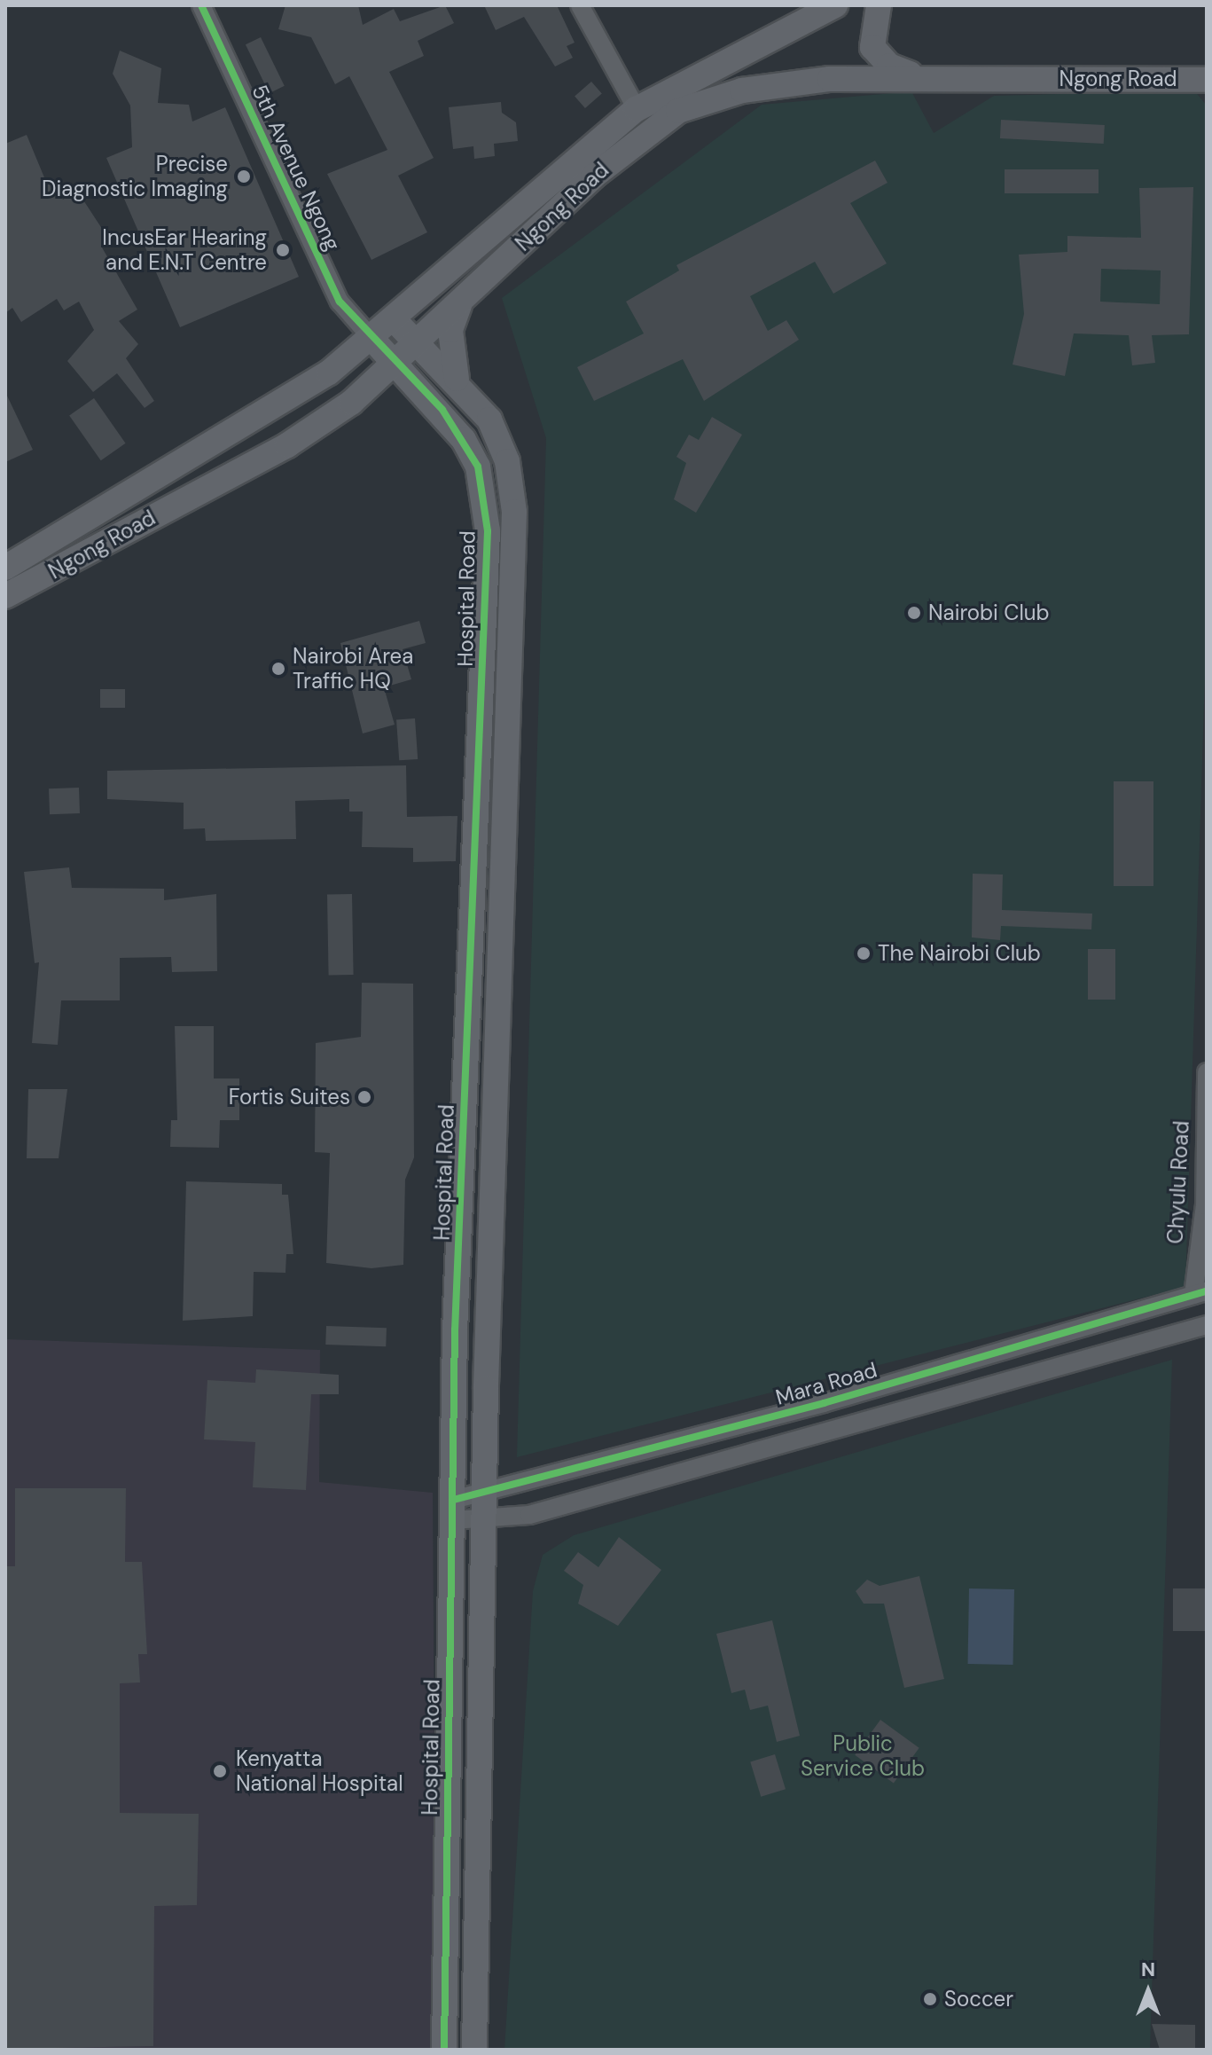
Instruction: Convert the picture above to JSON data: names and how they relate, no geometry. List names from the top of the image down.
{
  "streets": {
    "street": [
      "Ngong Road",
      "5th Avenue Ngong",
      "Hospital Road",
      "Chyulu Road",
      "Mara Road"
    ]
  },
  "crossings": [
    ["Ngong Road", "5th Avenue Ngong"],
    ["Ngong Road", "Hospital Road"],
    ["5th Avenue Ngong", "Hospital Road"],
    ["Hospital Road", "Mara Road"],
    ["Chyulu Road", "Mara Road"]
  ],
  "parks": ["Public Service Club"],
  "places": [
    "Precise Diagnostic Imaging",
    "IncusEar Hearing and E.N.T Centre",
    "Nairobi Club",
    "Nairobi Area Traffic HQ",
    "The Nairobi Club",
    "Fortis Suites",
    "Kenyatta National Hospital",
    "Soccer"
  ],
  "north": "top"
}
